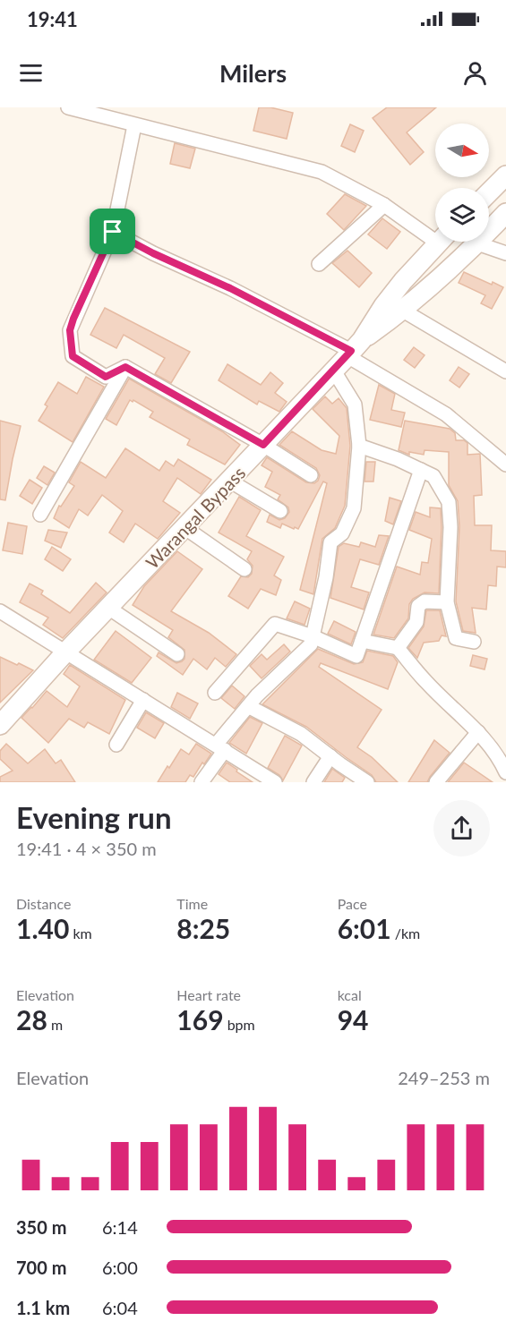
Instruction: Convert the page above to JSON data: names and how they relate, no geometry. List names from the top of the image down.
{
  "streets": {
    "main road": ["Warangal Bypass"]
  },
  "north": "right",
  "page": {
    "status": "19:41",
    "header": "Milers",
    "heading": ["Evening run", "19:41 · 4 × 350 m"],
    "stats": [
      ["Distance", "1.40 km"],
      ["Time", "8:25"],
      ["Pace", "6:01 /km"],
      ["Elevation", "28 m"],
      ["Heart rate", "169 bpm"],
      ["kcal", "94"]
    ],
    "chart": ["Elevation", "249–253 m"],
    "list": [
      {
        "name": "350 m",
        "note": "6:14"
      },
      {
        "name": "700 m",
        "note": "6:00"
      },
      {
        "name": "1.1 km",
        "note": "6:04"
      }
    ]
  }
}
